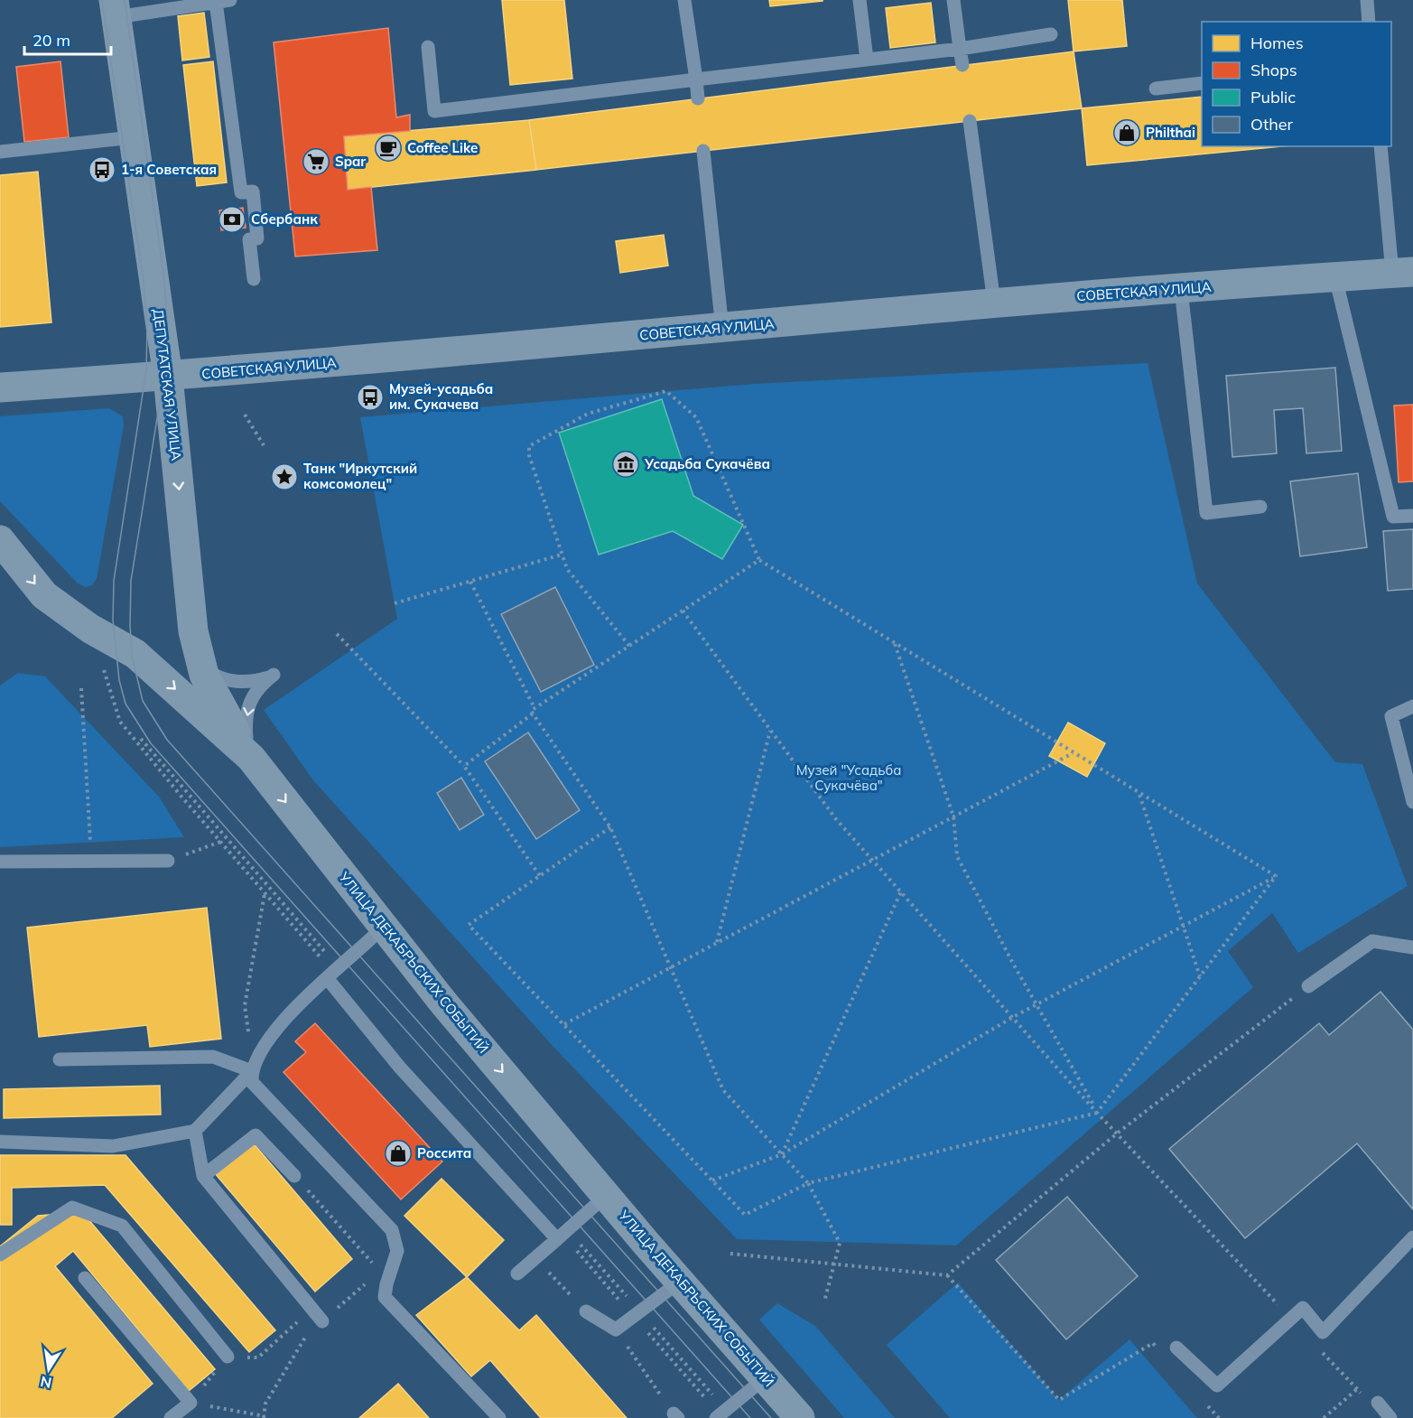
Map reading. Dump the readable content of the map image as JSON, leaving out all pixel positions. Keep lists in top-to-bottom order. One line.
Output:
{"streets":{"main road":["СОВЕТСКАЯ УЛИЦА","ДЕПУТАТСКАЯ УЛИЦА","УЛИЦА ДЕКАБРЬСКИХ СОБЫТИЙ"]},"crossings":[["СОВЕТСКАЯ УЛИЦА","ДЕПУТАТСКАЯ УЛИЦА"],["ДЕПУТАТСКАЯ УЛИЦА","УЛИЦА ДЕКАБРЬСКИХ СОБЫТИЙ"]],"one_way":["ДЕПУТАТСКАЯ УЛИЦА","УЛИЦА ДЕКАБРЬСКИХ СОБЫТИЙ"],"parks":["Музей \"Усадьба Сукачёва\""],"places":{"shop":["Philthai","Россита"],"cafe":["Coffee Like"],"supermarket":["Spar"],"bus stop":["1-я Советская","Музей-усадьба им. Сукачева"],"bank":["Сбербанк"],"museum":["Усадьба Сукачёва"],"place":["Танк \"Иркутский комсомолец\""]},"legend":["Homes","Shops","Public","Other"],"scale_bar":"20 m","north":"bottom"}
